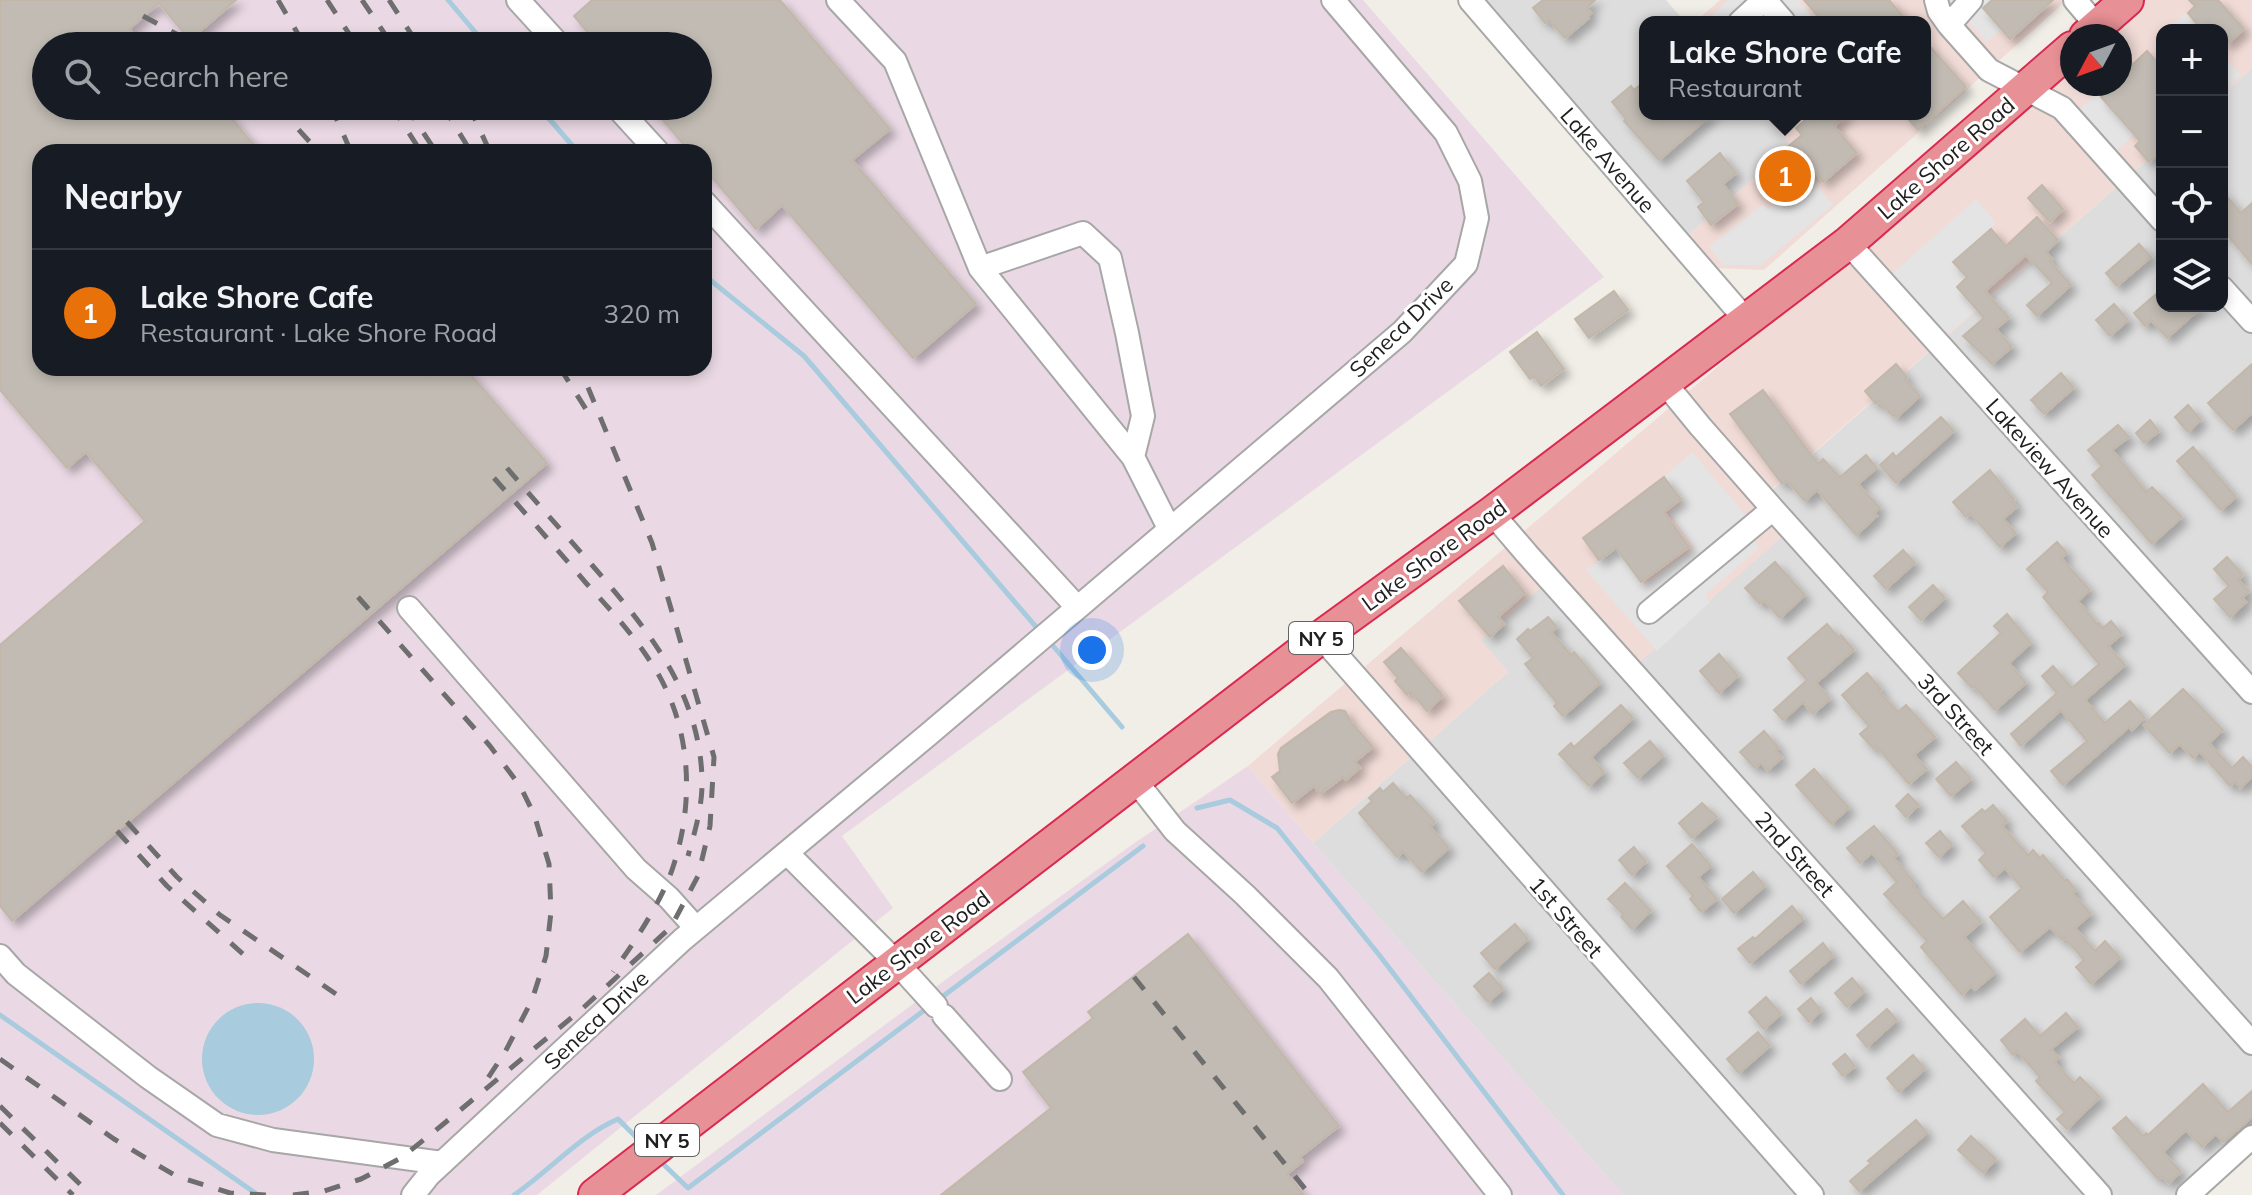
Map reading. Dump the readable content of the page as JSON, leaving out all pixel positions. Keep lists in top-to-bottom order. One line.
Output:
{"streets":{"highway":["Lake Shore Road","NY 5"],"street":["Lake Avenue","Seneca Drive","Lakeview Avenue","3rd Street","2nd Street","1st Street"]},"crossings":[["Lake Shore Road","Lake Avenue"],["Lake Shore Road","Lakeview Avenue"],["Lake Shore Road","3rd Street"],["Lake Shore Road","2nd Street"],["Lake Shore Road","1st Street"]],"north":"bottom left","page":{"popup":["Lake Shore Cafe","Restaurant"],"map_buttons":["+","−"],"search":"Search here","heading":"Nearby","pins":"1","list":[{"mark":"1","name":"Lake Shore Cafe","note":"Restaurant · Lake Shore Road","value":"320 m"}]}}
